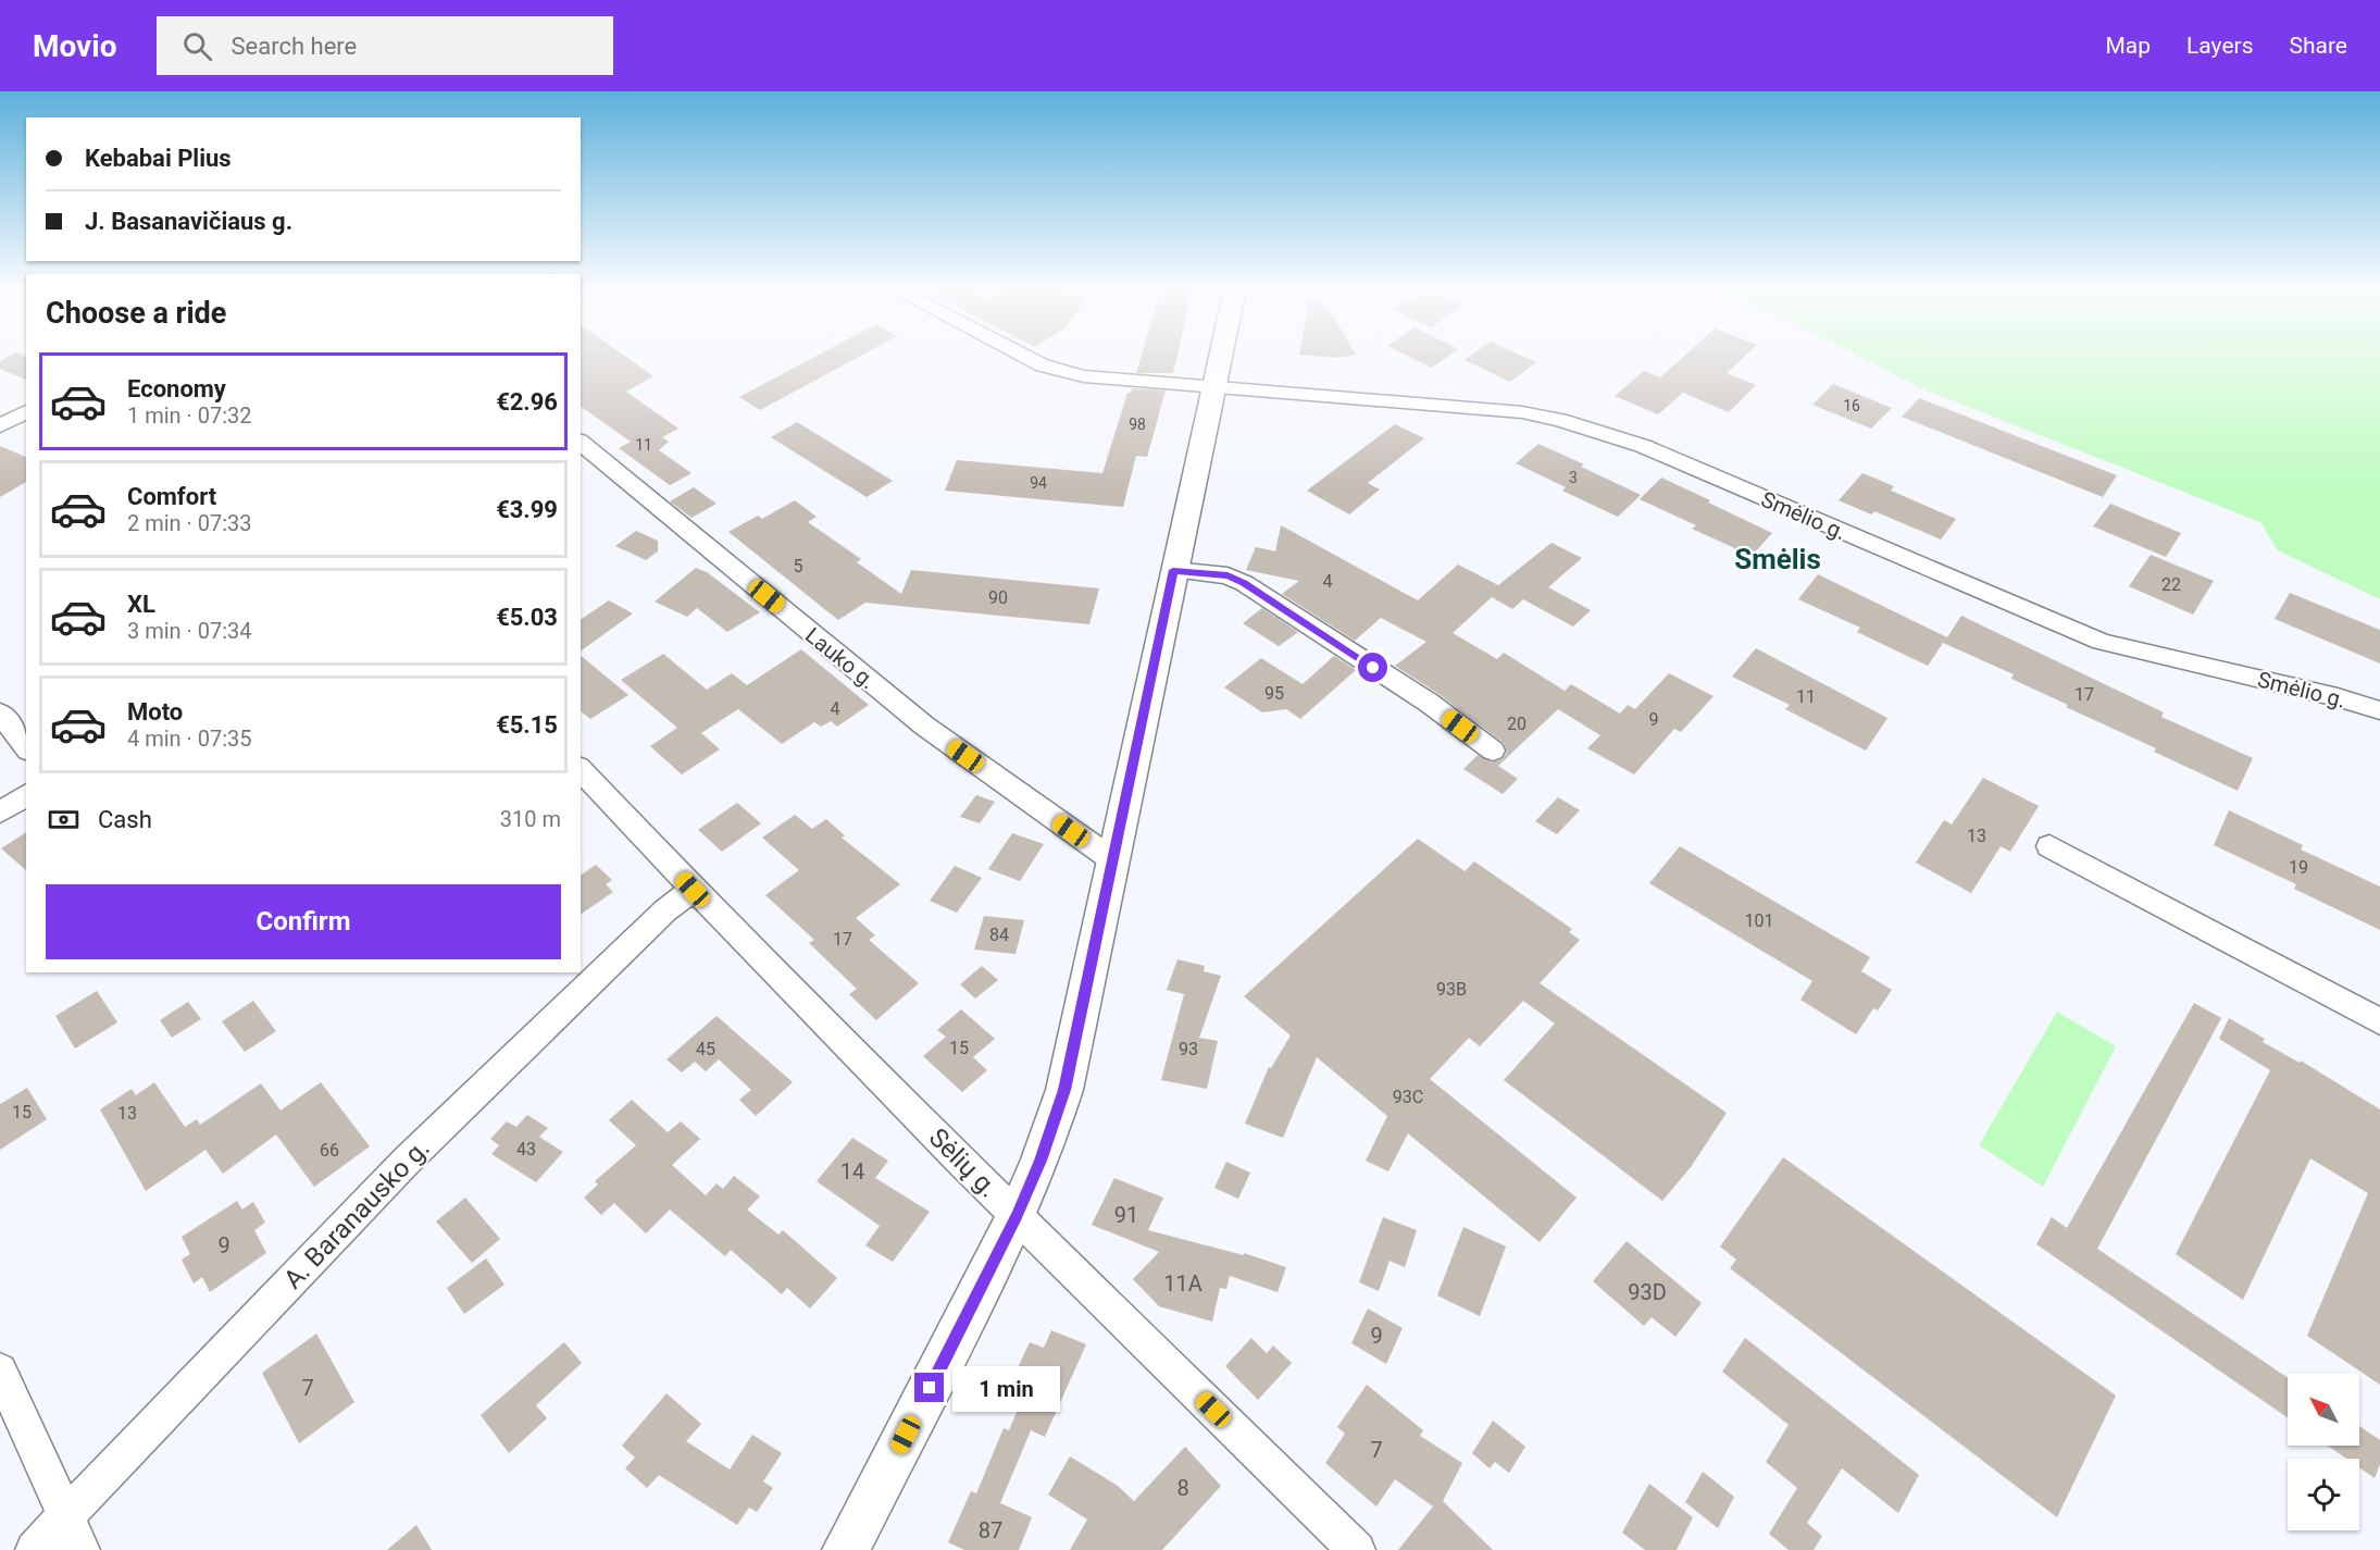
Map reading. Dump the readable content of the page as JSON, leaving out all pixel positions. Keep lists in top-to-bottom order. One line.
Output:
{"streets":{"street":["Smėlio g.","Lauko g.","Sėlių g.","A. Baranausko g."]},"crossings":[["Sėlių g.","A. Baranausko g."]],"districts":["Smėlis"],"house_numbers":["16","98","11","3","94","5","4","22","90","95","17","11","4","9","20","13","19","101","84","17","93B","15","45","93","93C","15","13","43","66","14","91","9","11A","93D","9","7","7","8","87"],"north":"top left","page":{"header":"Movio","search":"Search here","nav":["Map","Layers","Share"],"banner":["Kebabai Plius","J. Basanavičiaus g."],"heading":"Choose a ride","list":[{"name":"Economy","note":"1 min · 07:32","value":"€2.96"},{"name":"Comfort","note":"2 min · 07:33","value":"€3.99"},{"name":"XL","note":"3 min · 07:34","value":"€5.03"},{"name":"Moto","note":"4 min · 07:35","value":"€5.15"}],"pay":["Cash","310 m"],"buttons":"Confirm","bubble":"1 min"}}
